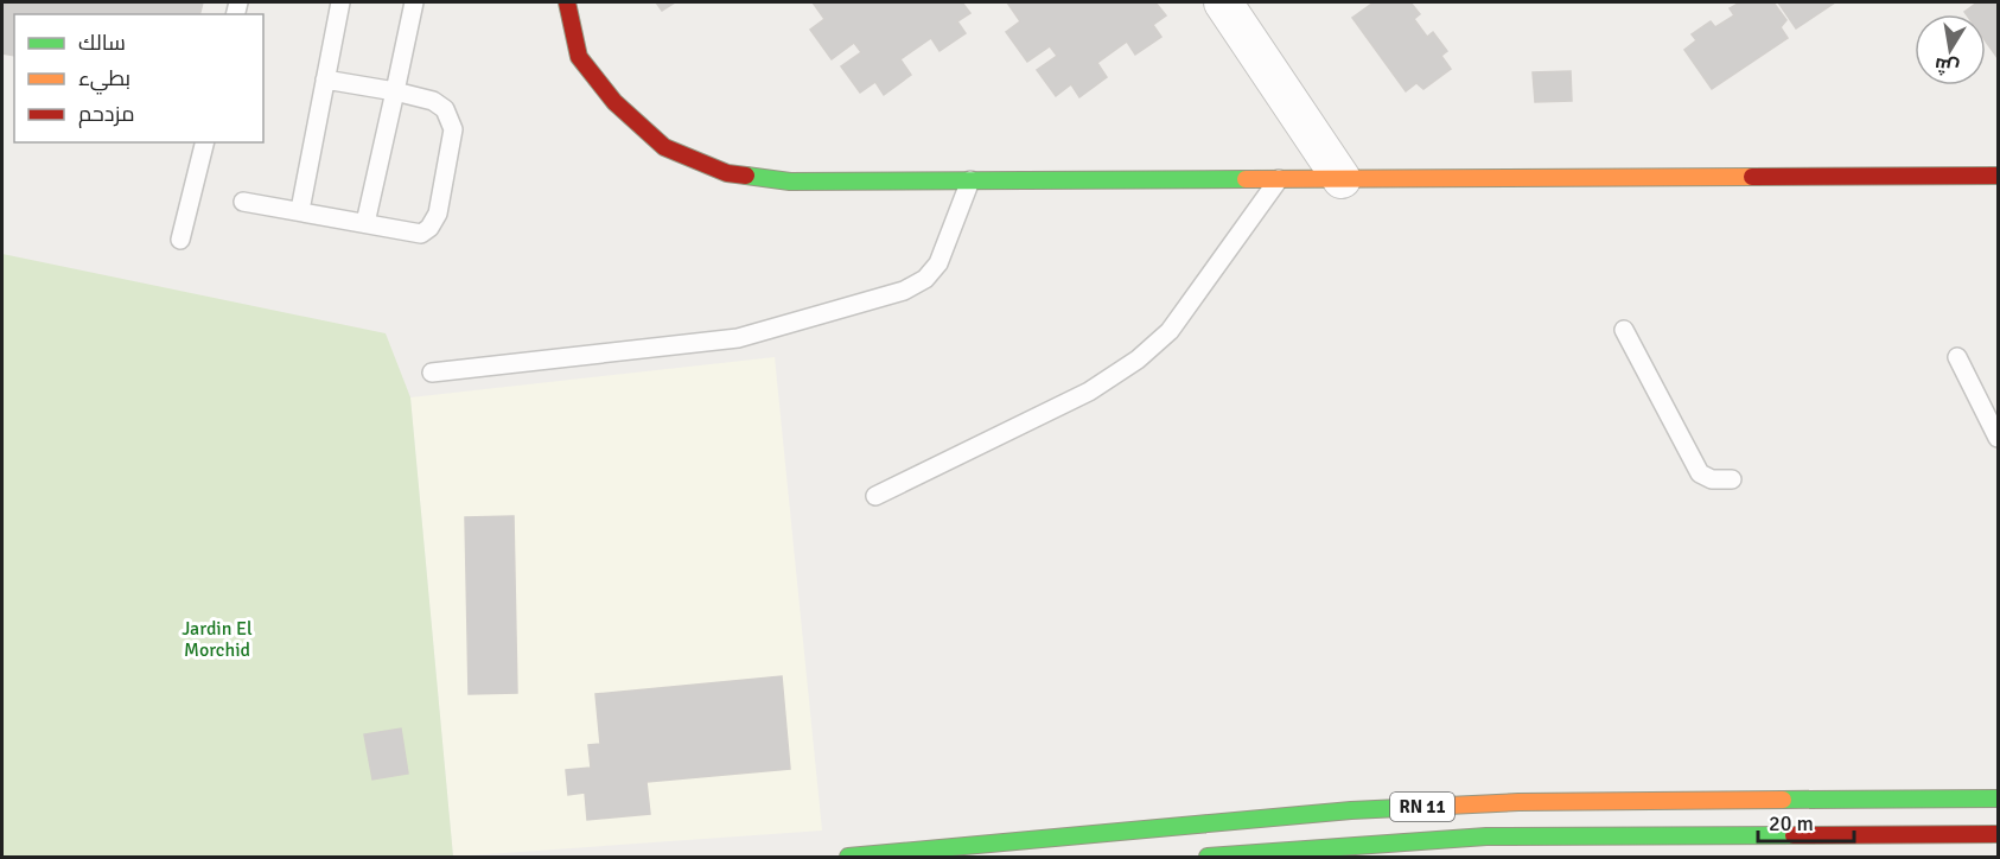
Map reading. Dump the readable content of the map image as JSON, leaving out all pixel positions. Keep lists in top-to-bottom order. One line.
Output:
{"streets":{"main road":["RN 11"]},"parks":["Jardin El Morchid"],"legend":["سالك","بطيء","مزدحم"],"scale_bar":"20 m","north":"bottom"}
